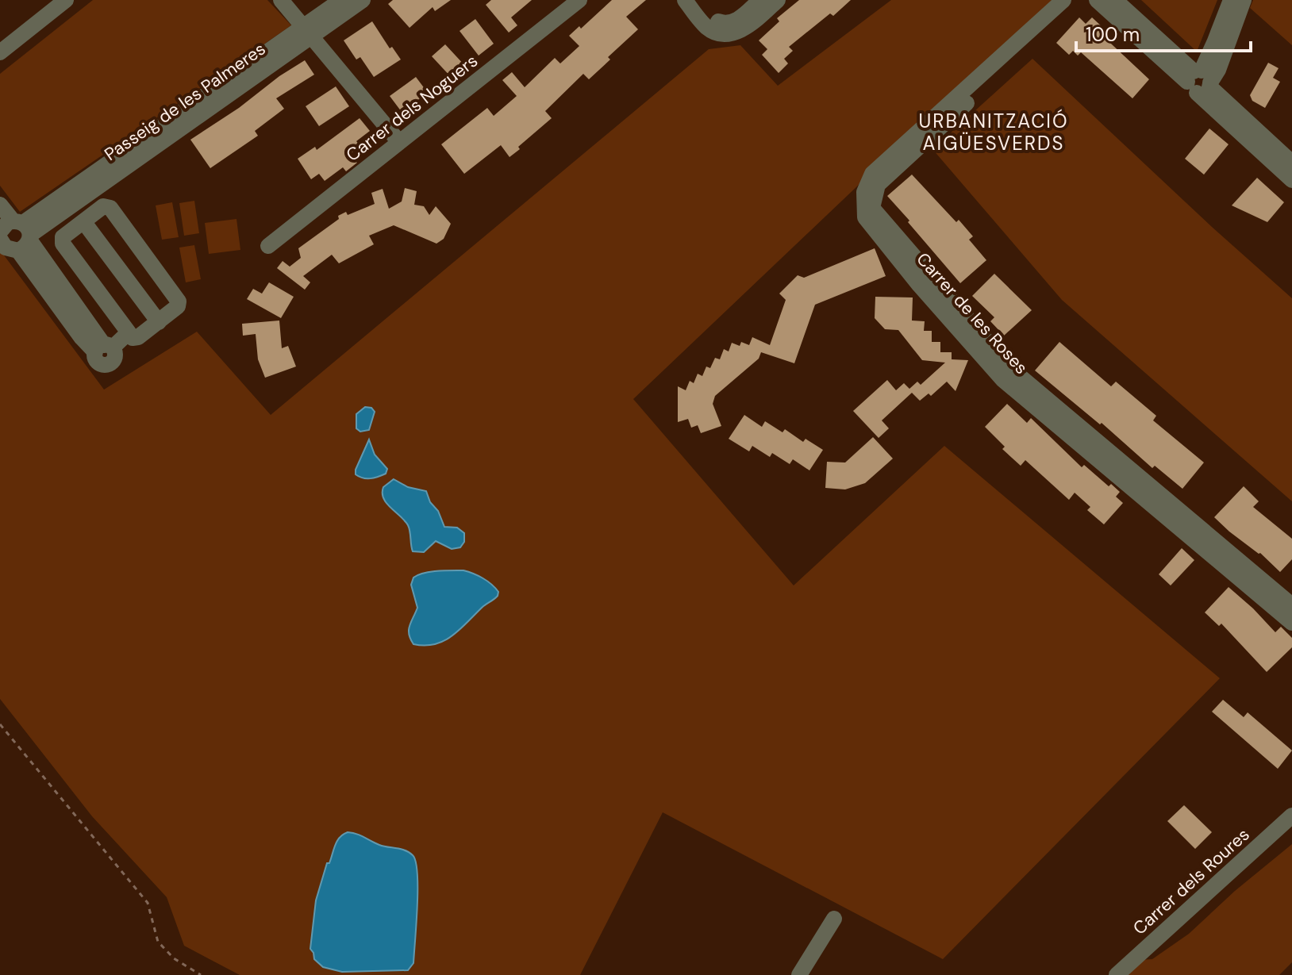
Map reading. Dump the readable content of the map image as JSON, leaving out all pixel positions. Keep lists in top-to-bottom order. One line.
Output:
{"streets":{"street":["Passeig de les Palmeres","Carrer dels Noguers","Carrer de les Roses","Carrer dels Roures"]},"districts":["URBANITZACIÓ AIGÜESVERDS"],"scale_bar":"100 m"}
